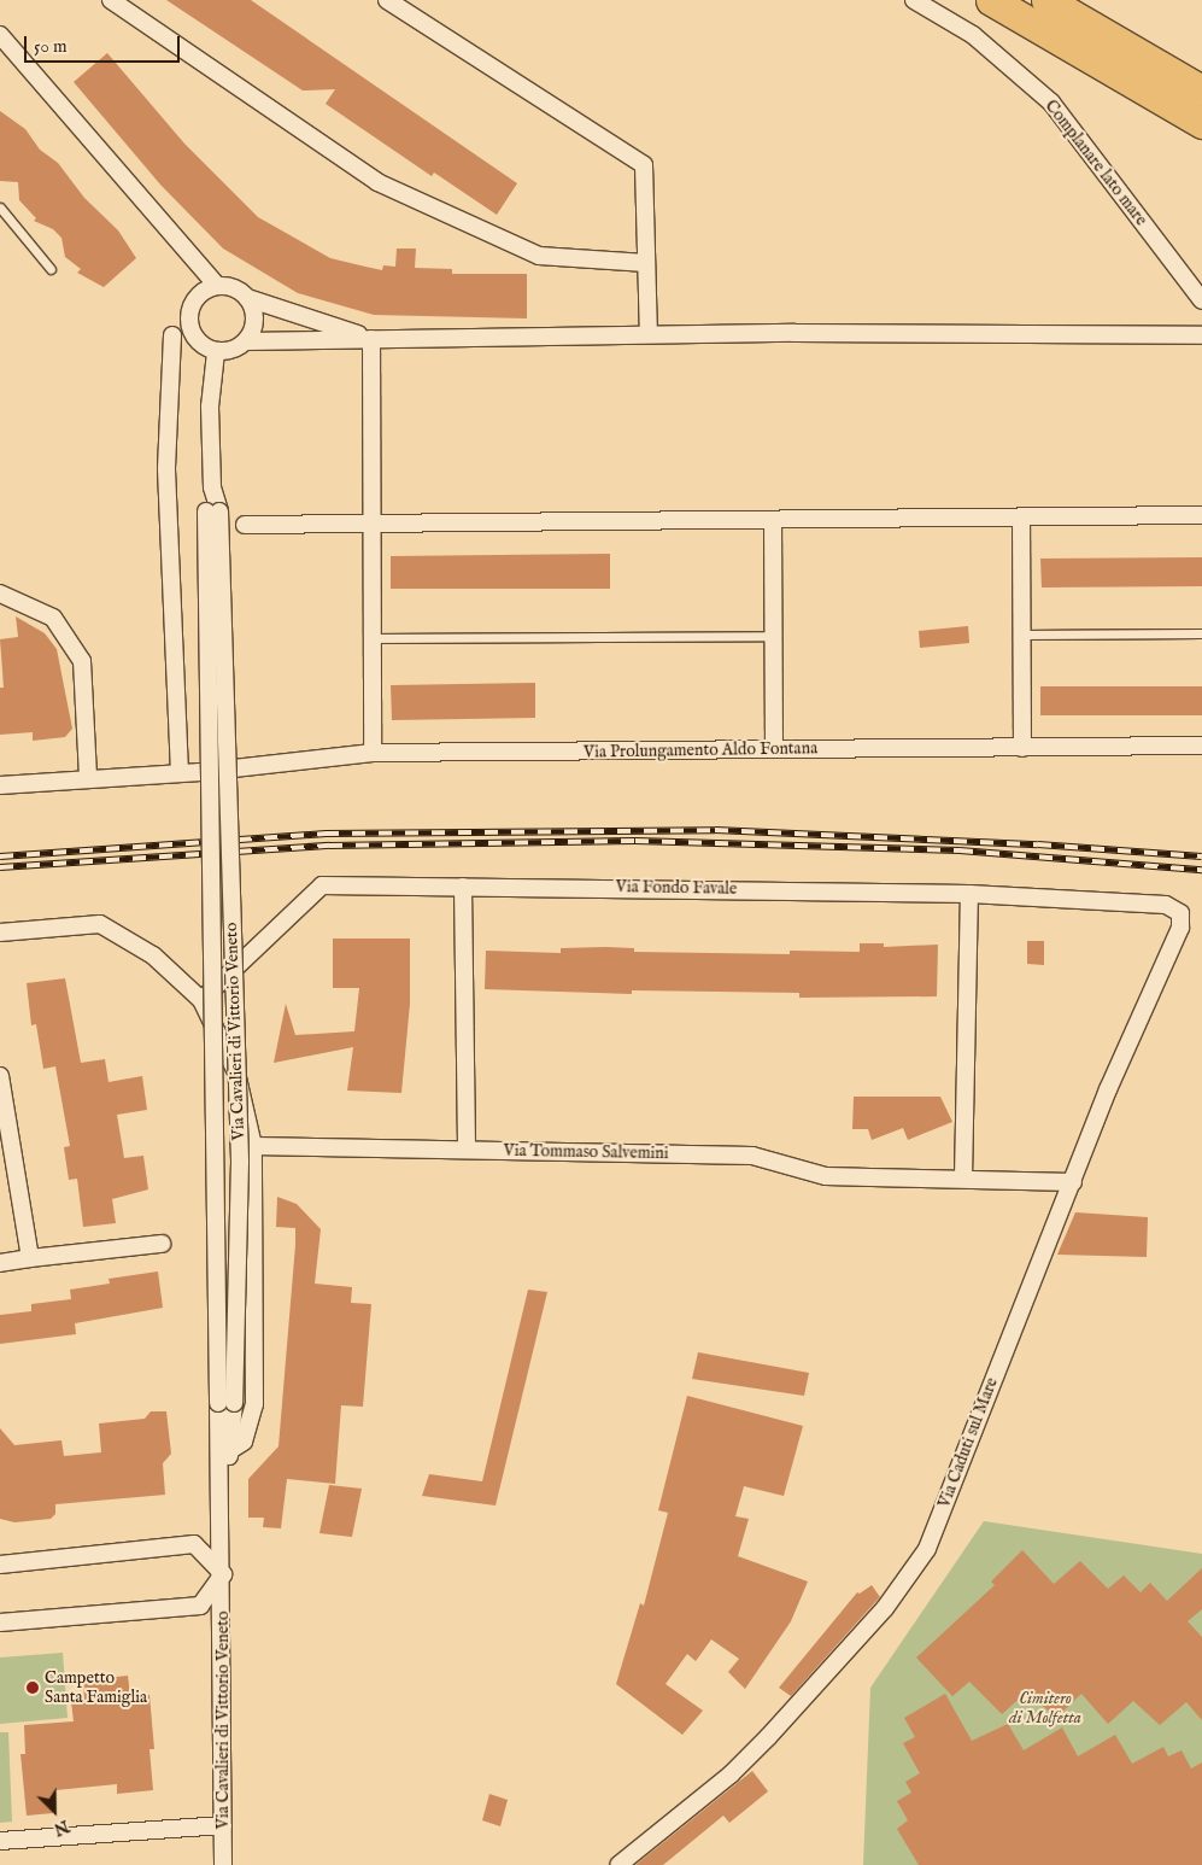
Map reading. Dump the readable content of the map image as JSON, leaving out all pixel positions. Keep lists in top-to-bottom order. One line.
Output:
{"streets":{"street":["Complanare lato mare","Via Prolungamento Aldo Fontana","Via Fondo Favale","Via Cavalieri di Vittorio Veneto","Via Tommaso Salvemini","Via Caduti sul Mare"]},"crossings":[["Via Fondo Favale","Via Caduti sul Mare"],["Via Tommaso Salvemini","Via Caduti sul Mare"]],"parks":["Cimitero di Molfetta"],"places":["Campetto Santa Famiglia"],"scale_bar":"50 m","north":"bottom right"}
